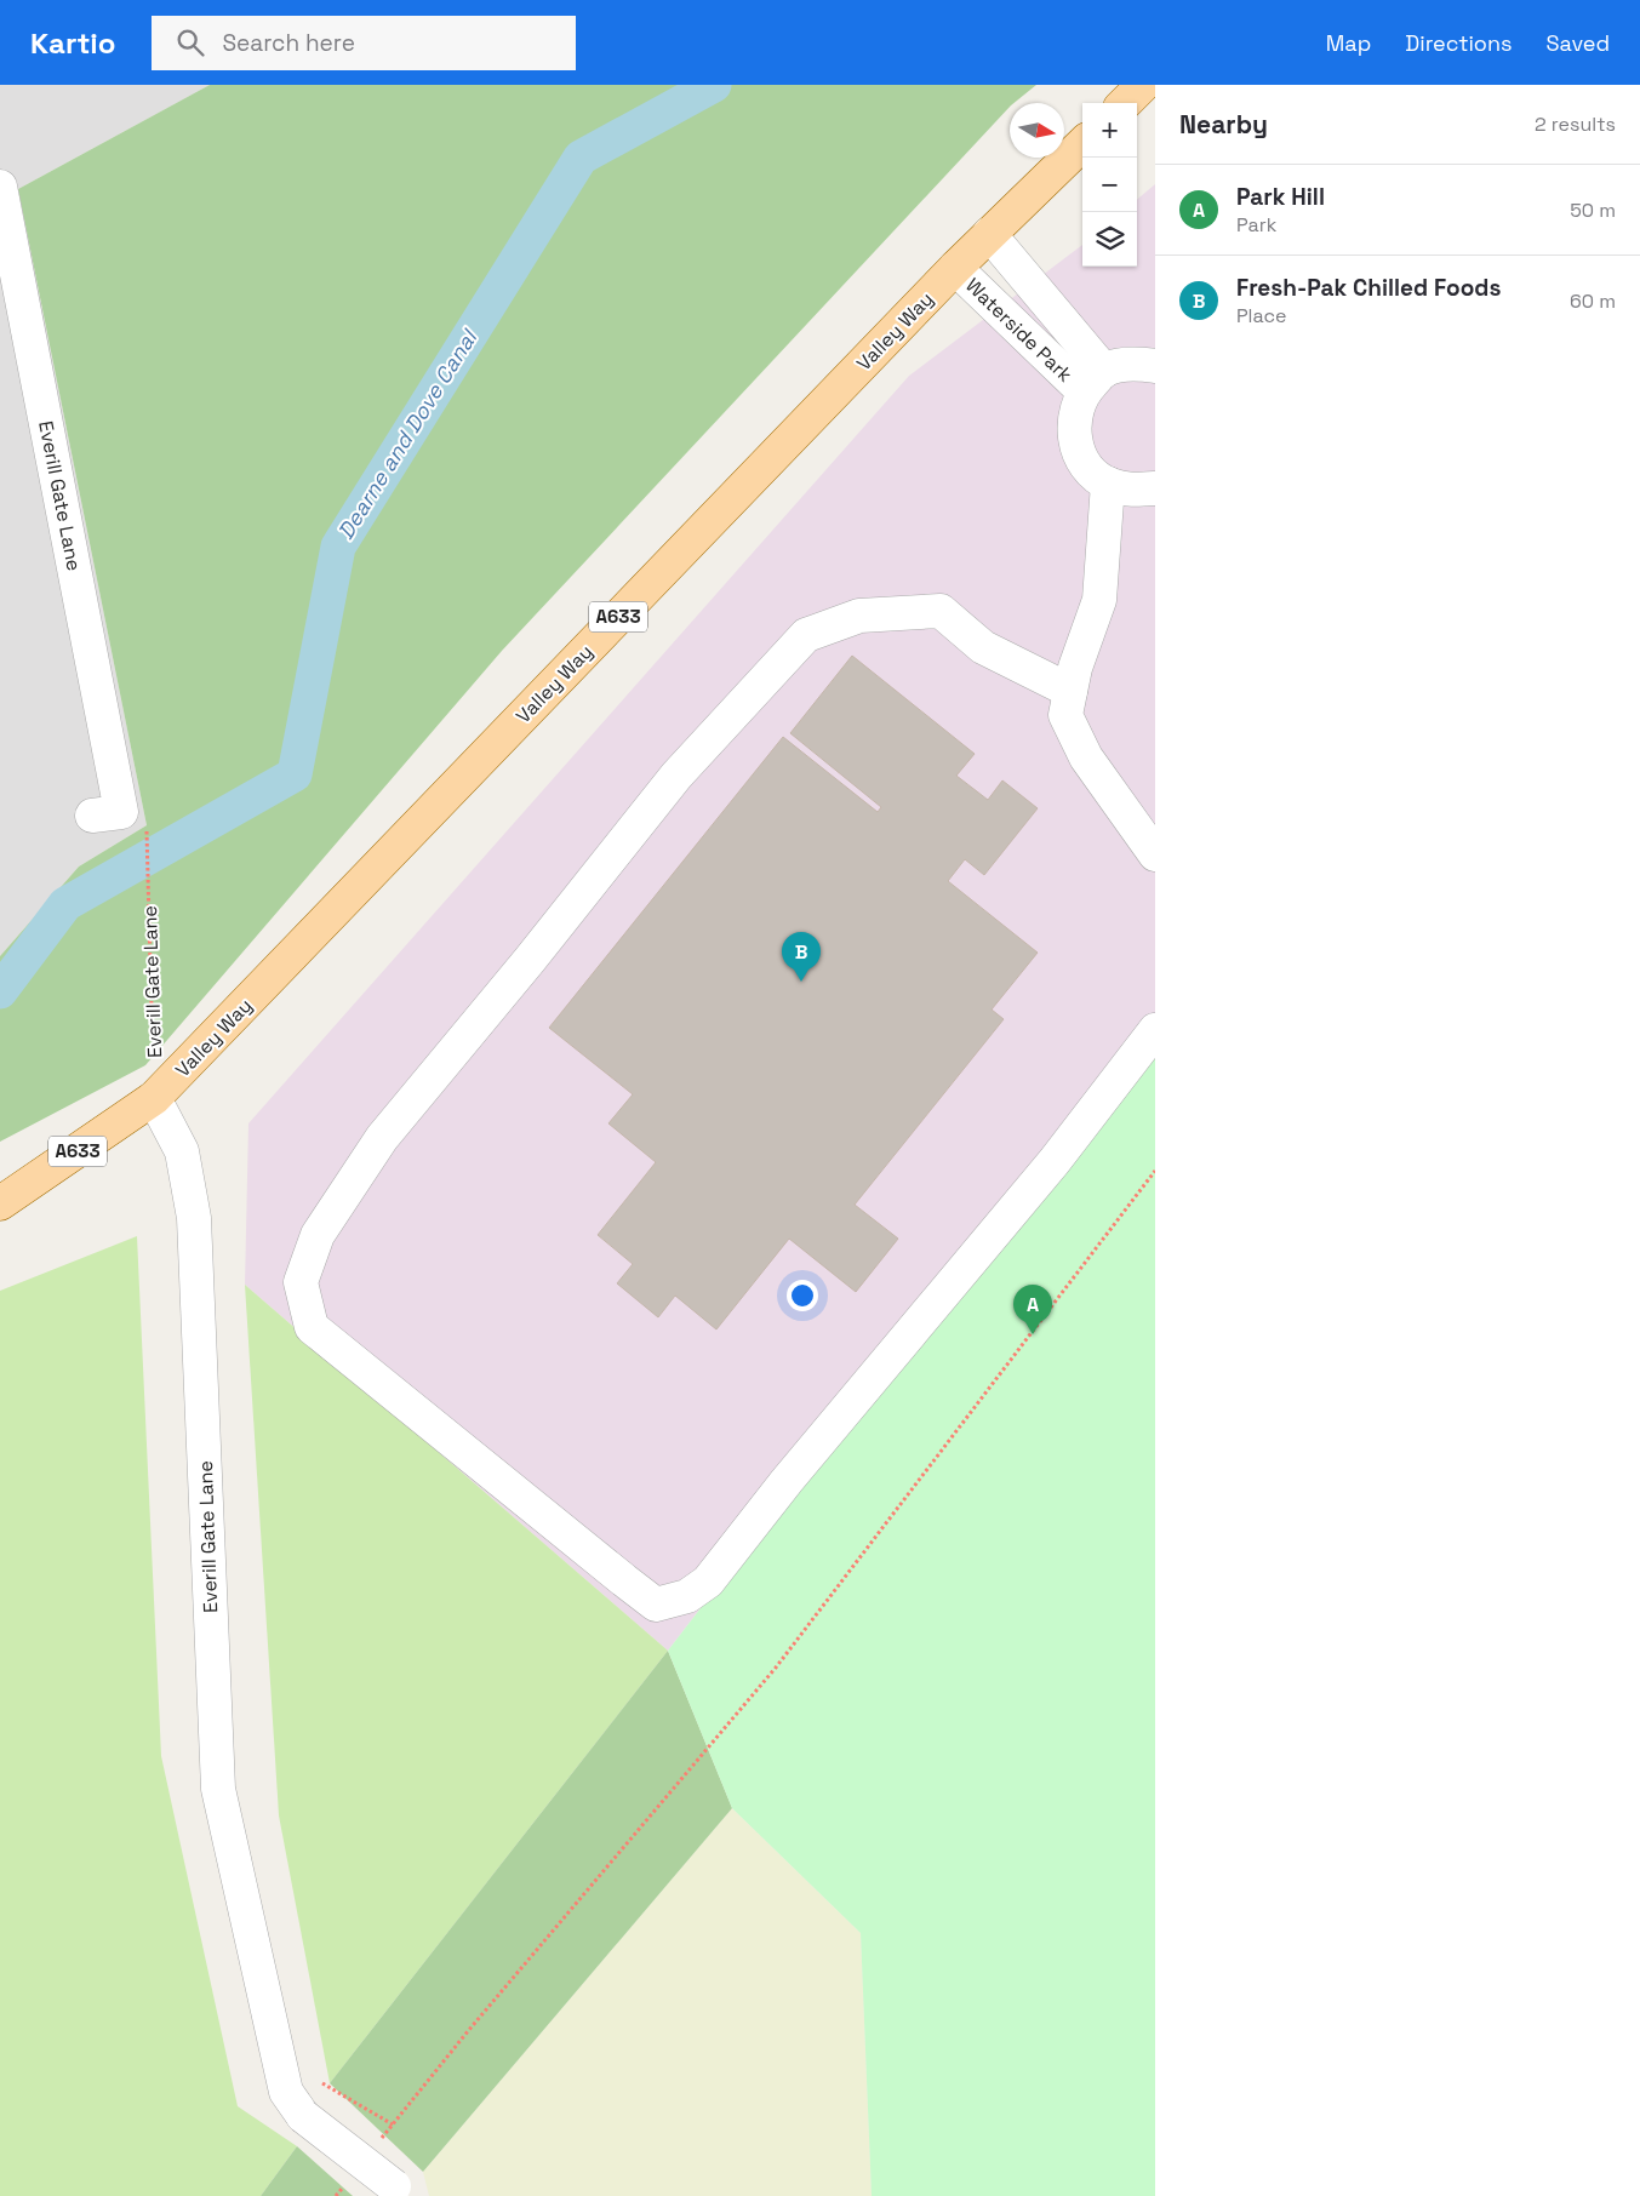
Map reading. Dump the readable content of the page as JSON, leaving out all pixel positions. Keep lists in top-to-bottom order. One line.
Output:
{"streets":{"main road":["Valley Way","A633"],"street":["Waterside Park","Everill Gate Lane"]},"crossings":[["Waterside Park","Valley Way"],["Valley Way","Everill Gate Lane"]],"water":["Dearne and Dove Canal"],"north":"right","page":{"header":"Kartio","search":"Search here","nav":["Map","Directions","Saved"],"heading":["Nearby","2 results"],"map_buttons":["+","−"],"list":[{"mark":"A","name":"Park Hill","note":"Park","value":"50 m"},{"mark":"B","name":"Fresh-Pak Chilled Foods","note":"Place","value":"60 m"}],"pins":["B","A"]}}
